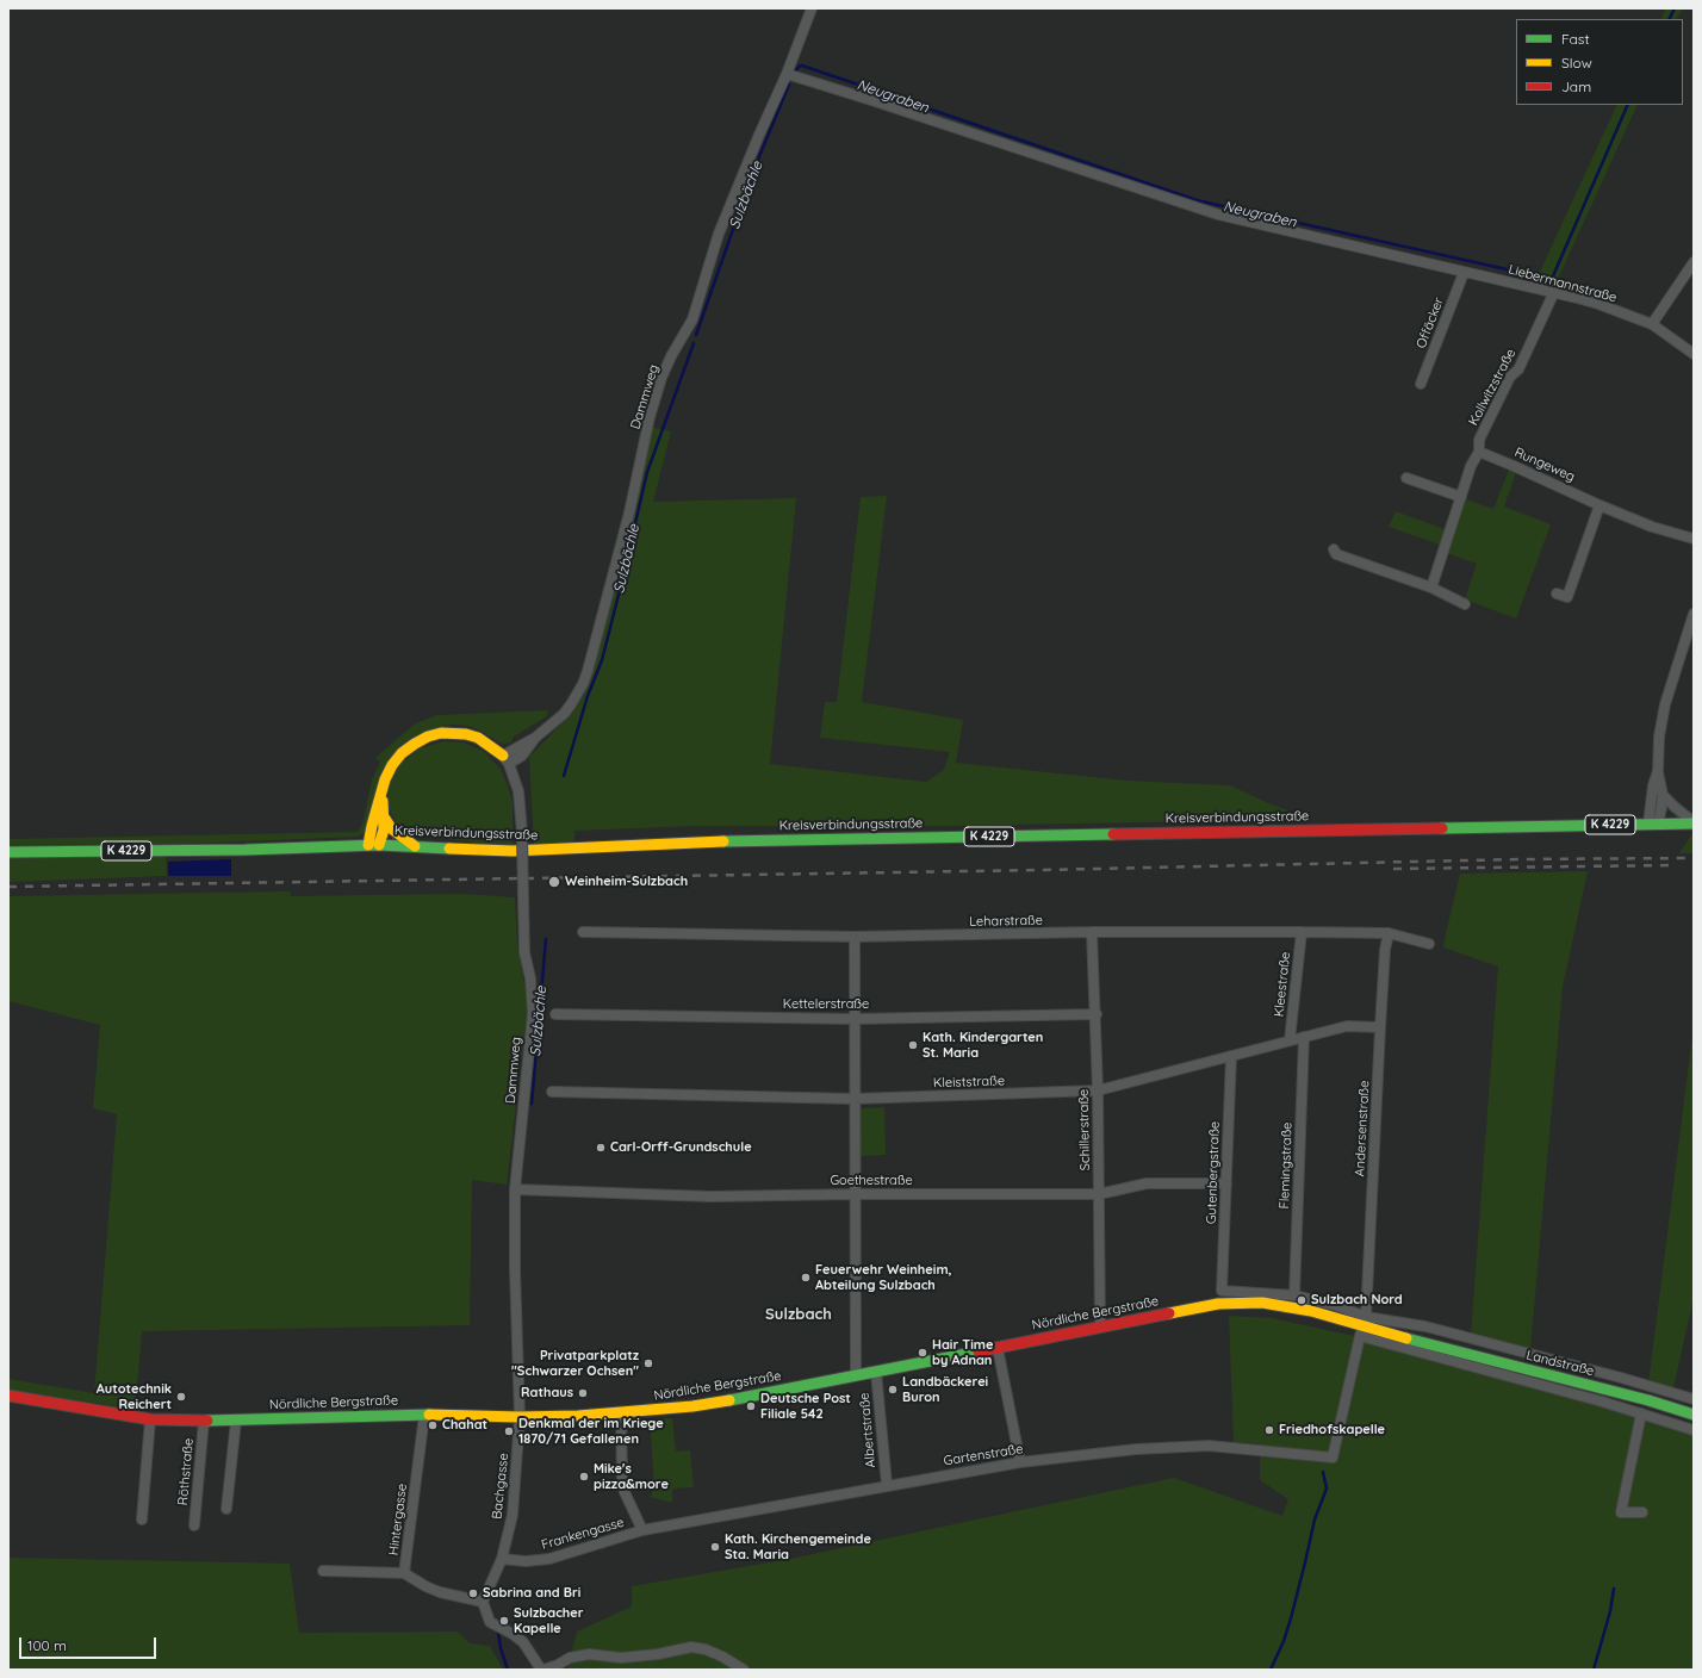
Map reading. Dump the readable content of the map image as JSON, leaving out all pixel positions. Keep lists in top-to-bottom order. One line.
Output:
{"streets":{"main road":["Kreisverbindungsstraße","K 4229","Nördliche Bergstraße","Landstraße"],"street":["Liebermannstraße","Offäcker","Kollwitzstraße","Dammweg","Rungeweg","Leharstraße","Kleestraße","Kettelerstraße","Kleiststraße","Andersenstraße","Schillerstraße","Flemingstraße","Gutenbergstraße","Goethestraße","Albertstraße","Gartenstraße","Röthstraße","Bachgasse","Hintergasse","Frankengasse"]},"crossings":[["Liebermannstraße","Offäcker"],["Liebermannstraße","Kollwitzstraße"],["Liebermannstraße","Dammweg"],["Kollwitzstraße","Rungeweg"],["Dammweg","Goethestraße"],["Dammweg","Nördliche Bergstraße"],["Dammweg","Bachgasse"],["Leharstraße","Kleestraße"],["Leharstraße","Andersenstraße"],["Leharstraße","Schillerstraße"],["Kleestraße","Kleiststraße"],["Kettelerstraße","Schillerstraße"],["Kleiststraße","Andersenstraße"],["Kleiststraße","Schillerstraße"],["Kleiststraße","Flemingstraße"],["Kleiststraße","Gutenbergstraße"],["Andersenstraße","Nördliche Bergstraße"],["Andersenstraße","Gartenstraße"],["Schillerstraße","Goethestraße"],["Schillerstraße","Nördliche Bergstraße"],["Flemingstraße","Gutenbergstraße"],["Gutenbergstraße","Goethestraße"],["Nördliche Bergstraße","Landstraße"],["Nördliche Bergstraße","Albertstraße"],["Nördliche Bergstraße","Röthstraße"],["Nördliche Bergstraße","Bachgasse"],["Nördliche Bergstraße","Hintergasse"],["Albertstraße","Gartenstraße"],["Gartenstraße","Frankengasse"],["Bachgasse","Hintergasse"],["Bachgasse","Frankengasse"]],"districts":["Sulzbach"],"water":["Neugraben","Sulzbächle"],"places":["Weinheim-Sulzbach","Kath. Kindergarten St. Maria","Carl-Orff-Grundschule","Feuerwehr Weinheim, Abteilung Sulzbach","Sulzbach Nord","Hair Time by Adnan","Privatparkplatz \"Schwarzer Ochsen\"","Landbäckerei Buron","Rathaus","Autotechnik Reichert","Deutsche Post Filiale 542","Chahat","Friedhofskapelle","Denkmal der im Kriege 1870/71 Gefallenen","Mike's pizza&more","Kath. Kirchengemeinde Sta. Maria","Sabrina and Bri","Sulzbacher Kapelle"],"legend":["Fast","Slow","Jam"],"scale_bar":"100 m"}
